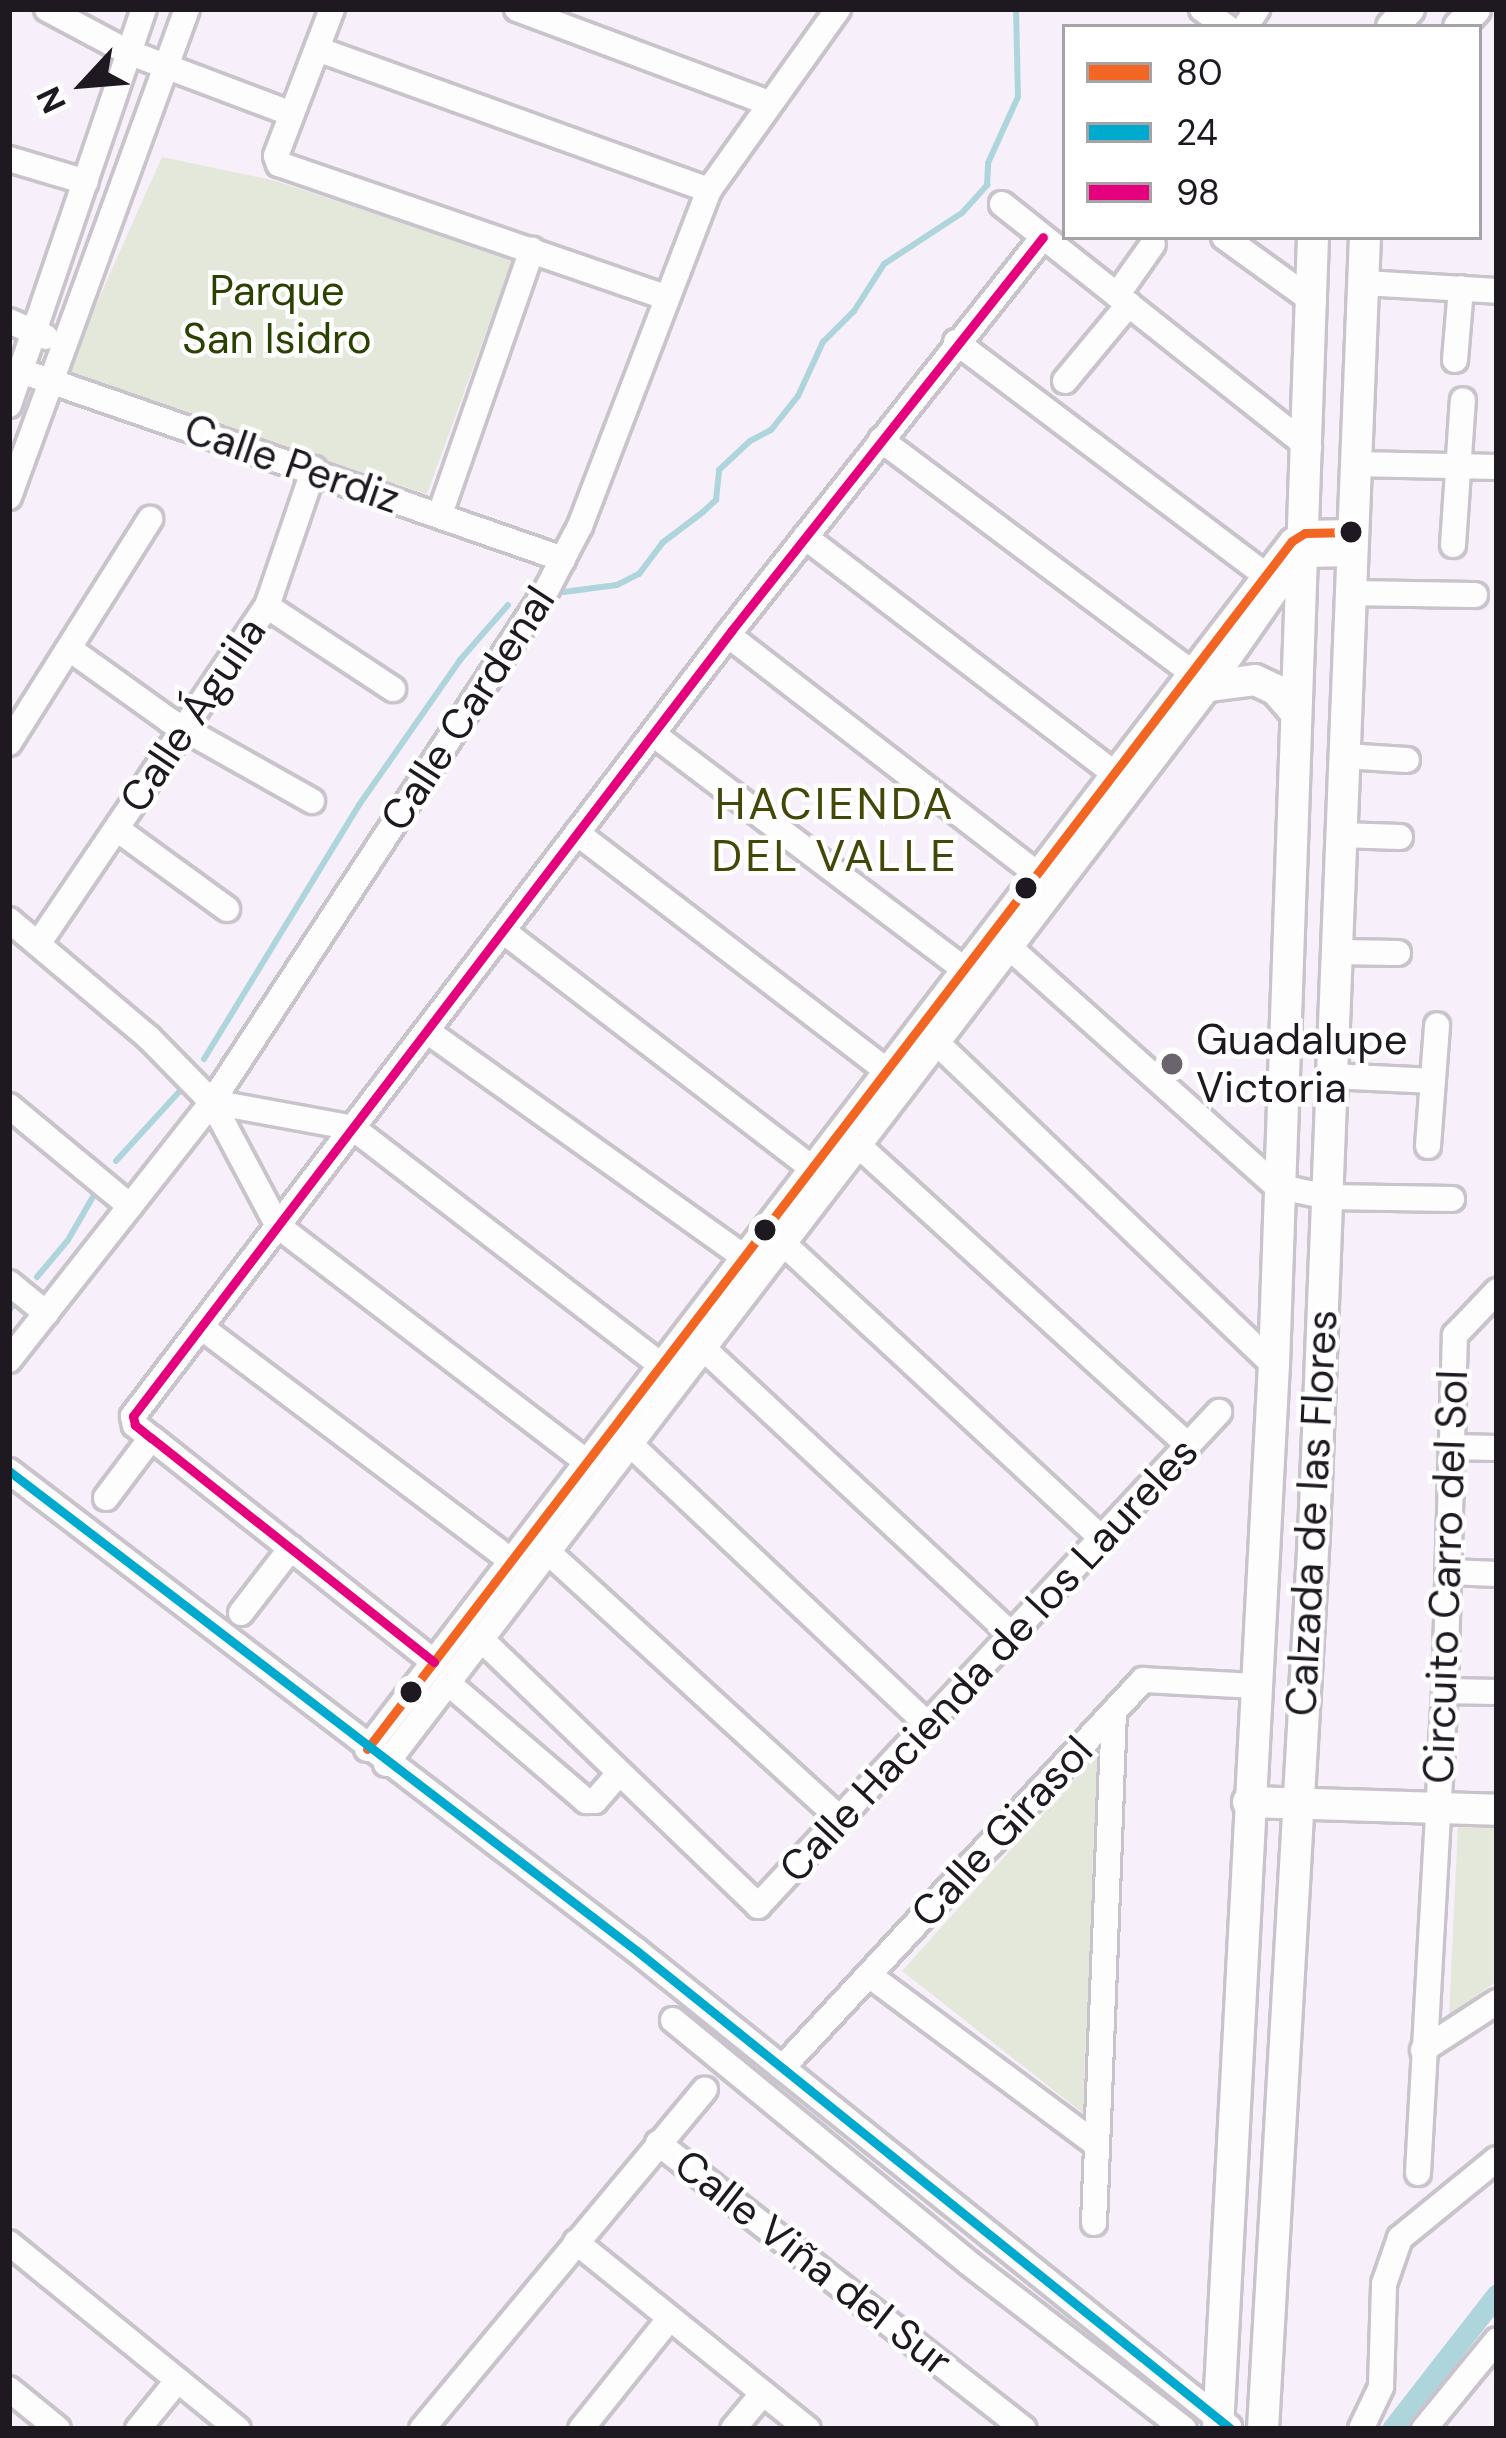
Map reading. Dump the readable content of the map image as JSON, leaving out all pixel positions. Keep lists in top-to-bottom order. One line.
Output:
{"streets":{"street":["Calle Perdiz","Calle Cardenal","Calle Águila","Calzada de las Flores","Circuito Carro del Sol","Calle Hacienda de los Laureles","Calle Girasol","Calle Viña del Sur"]},"crossings":[["Calle Perdiz","Calle Cardenal"],["Calle Perdiz","Calle Águila"],["Calzada de las Flores","Calle Girasol"]],"districts":["HACIENDA DEL VALLE"],"parks":["Parque San Isidro"],"places":["Guadalupe Victoria"],"lines":["transit line 98","transit line 80","transit line 24"],"legend":["80","24","98"],"north":"bottom left"}
